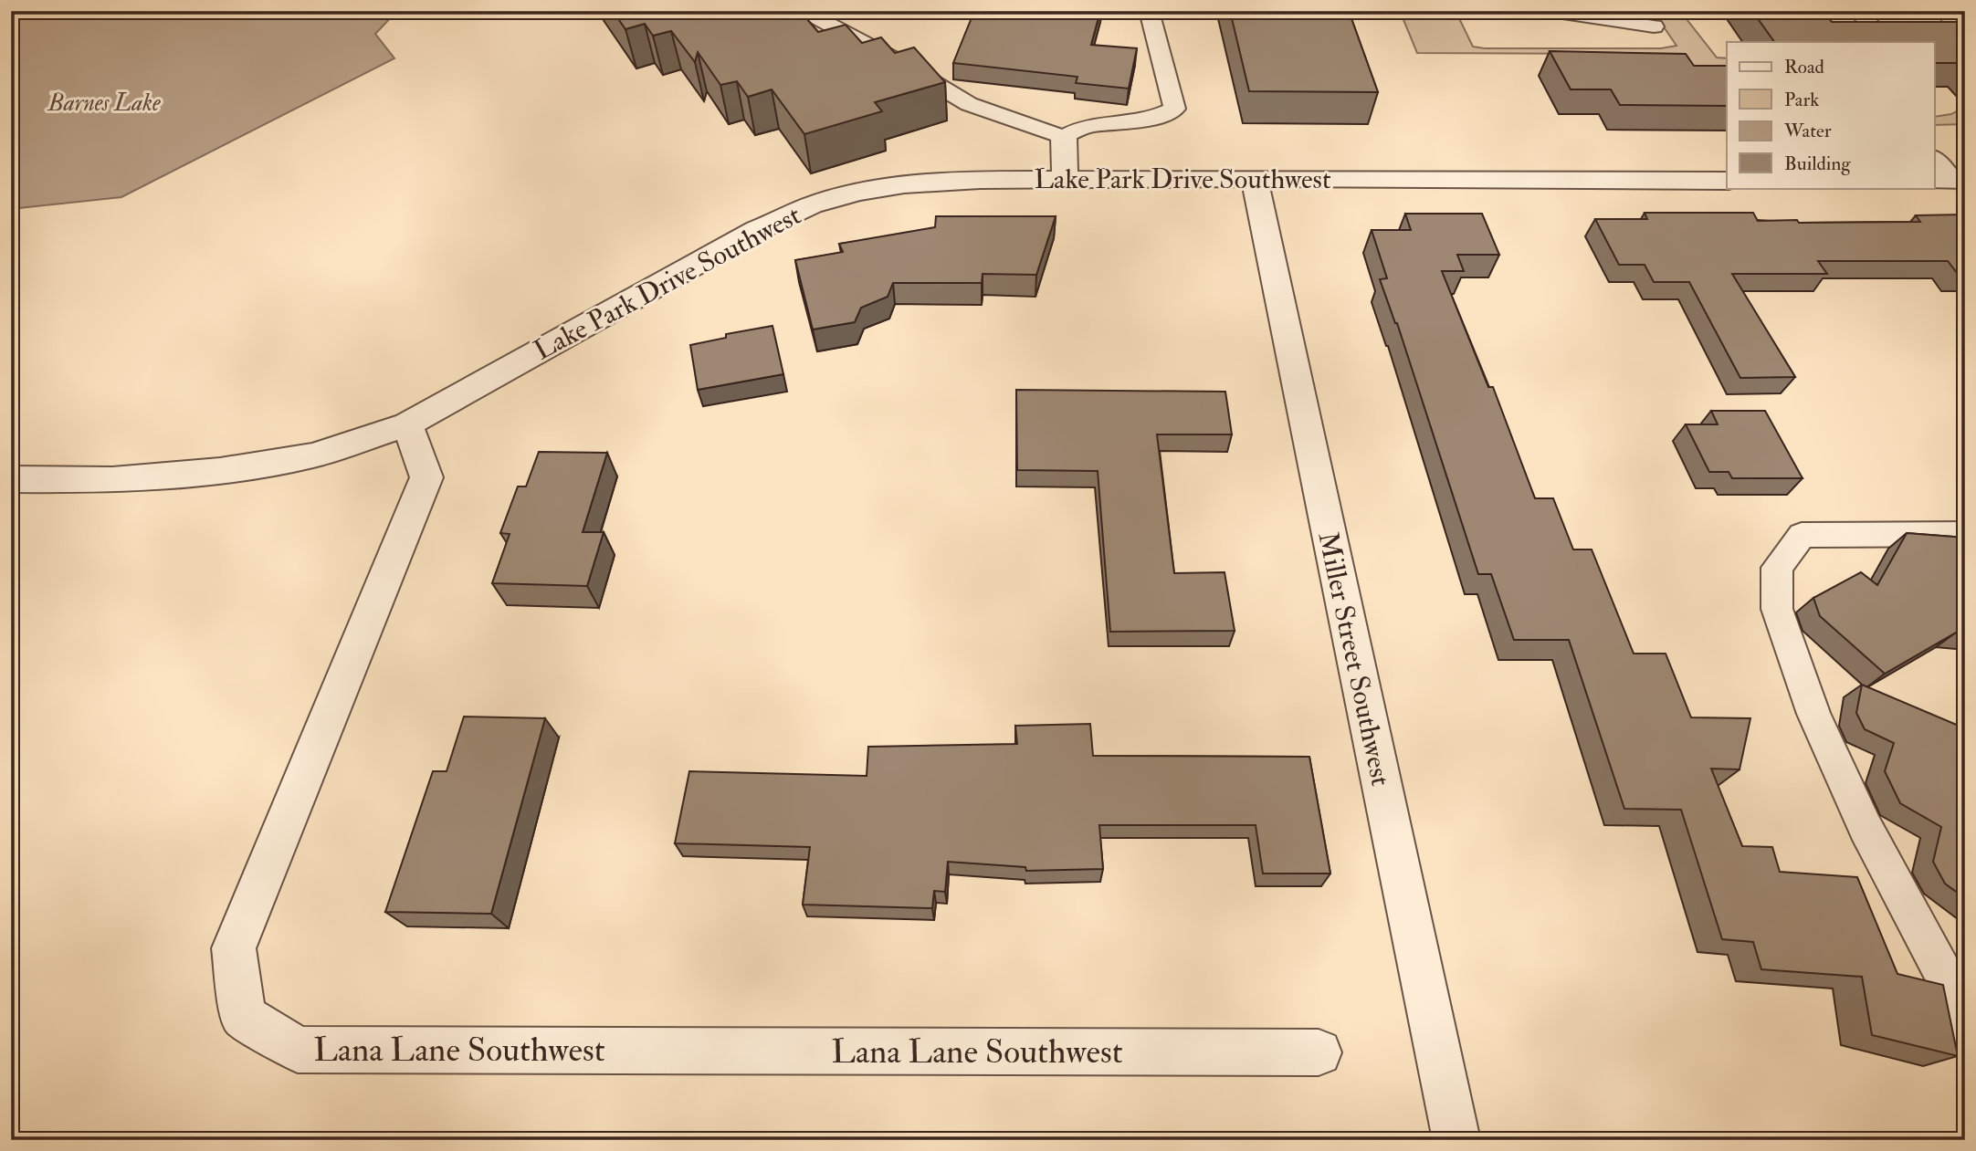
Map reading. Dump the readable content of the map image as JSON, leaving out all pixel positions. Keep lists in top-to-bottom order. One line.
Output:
{"streets":{"street":["Lake Park Drive Southwest","Miller Street Southwest","Lana Lane Southwest"]},"crossings":[["Lake Park Drive Southwest","Miller Street Southwest"],["Lake Park Drive Southwest","Lana Lane Southwest"]],"water":["Barnes Lake"],"legend":["Road","Park","Water","Building"]}
